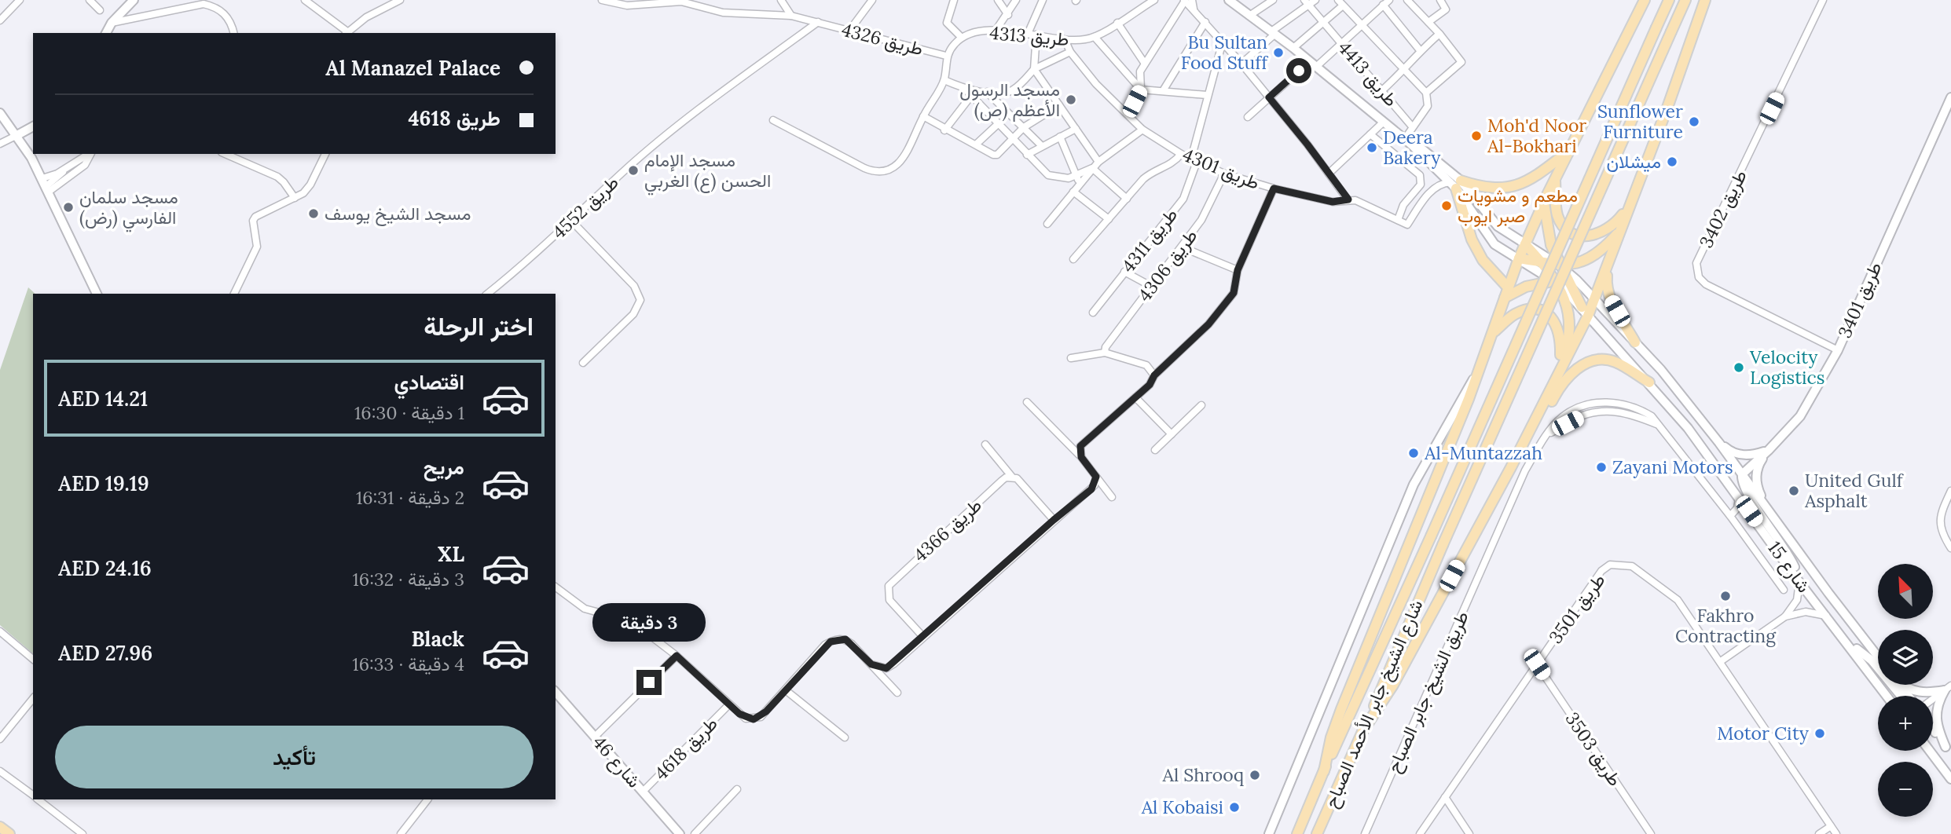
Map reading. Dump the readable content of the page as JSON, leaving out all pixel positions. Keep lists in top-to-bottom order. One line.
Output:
{"streets":{"main road":["شارع الشيخ جابر الأحمد الصباح"],"street":["طريق 4313","طريق 4326","طريق 4413","طريق 4301","طريق 4552","طريق 3402","طريق 4311","طريق 4306","طريق 3401","طريق 4366","شارع 15","طريق 3501","طريق الشيخ جابر الصباح","طريق 4618","طريق 3503","شارع 46"]},"crossings":[["طريق 4313","طريق 4326"],["طريق 4313","طريق 4301"],["طريق 4326","طريق 4552"],["طريق 4301","طريق 4311"],["طريق 4301","طريق 4306"],["طريق 4301","شارع 15"],["طريق 3402","طريق 3401"],["طريق 3401","شارع 15"],["طريق 3501","طريق 3503"],["طريق 4618","شارع 46"]],"places":["Bu Sultan Food Stuff","مسجد الرسول الأعظم (ص)","Sunflower Furniture","Moh'd Noor Al-Bokhari","Deera Bakery","ميشلان","مسجد الإمام الحسن (ع) الغربي","مطعم و مشويات صبر ايوب","مسجد سلمان الفارسي (رض)","مسجد الشيخ يوسف","Velocity Logistics","Al-Muntazzah","Zayani Motors","United Gulf Asphalt","Fakhro Contracting","Motor City","Al Shrooq","Al Kobaisi"],"north":"top left","page":{"banner":["Al Manazel Palace","طريق 4618"],"heading":"اختر الرحلة","list":[{"name":"اقتصادي","note":"1 دقيقة · 16:30","value":"AED 14.21"},{"name":"مريح","note":"2 دقيقة · 16:31","value":"AED 19.19"},{"name":"XL","note":"3 دقيقة · 16:32","value":"AED 24.16"},{"name":"Black","note":"4 دقيقة · 16:33","value":"AED 27.96"}],"map_buttons":["+","−"],"bubble":"3 دقيقة","buttons":"تأكيد"}}
